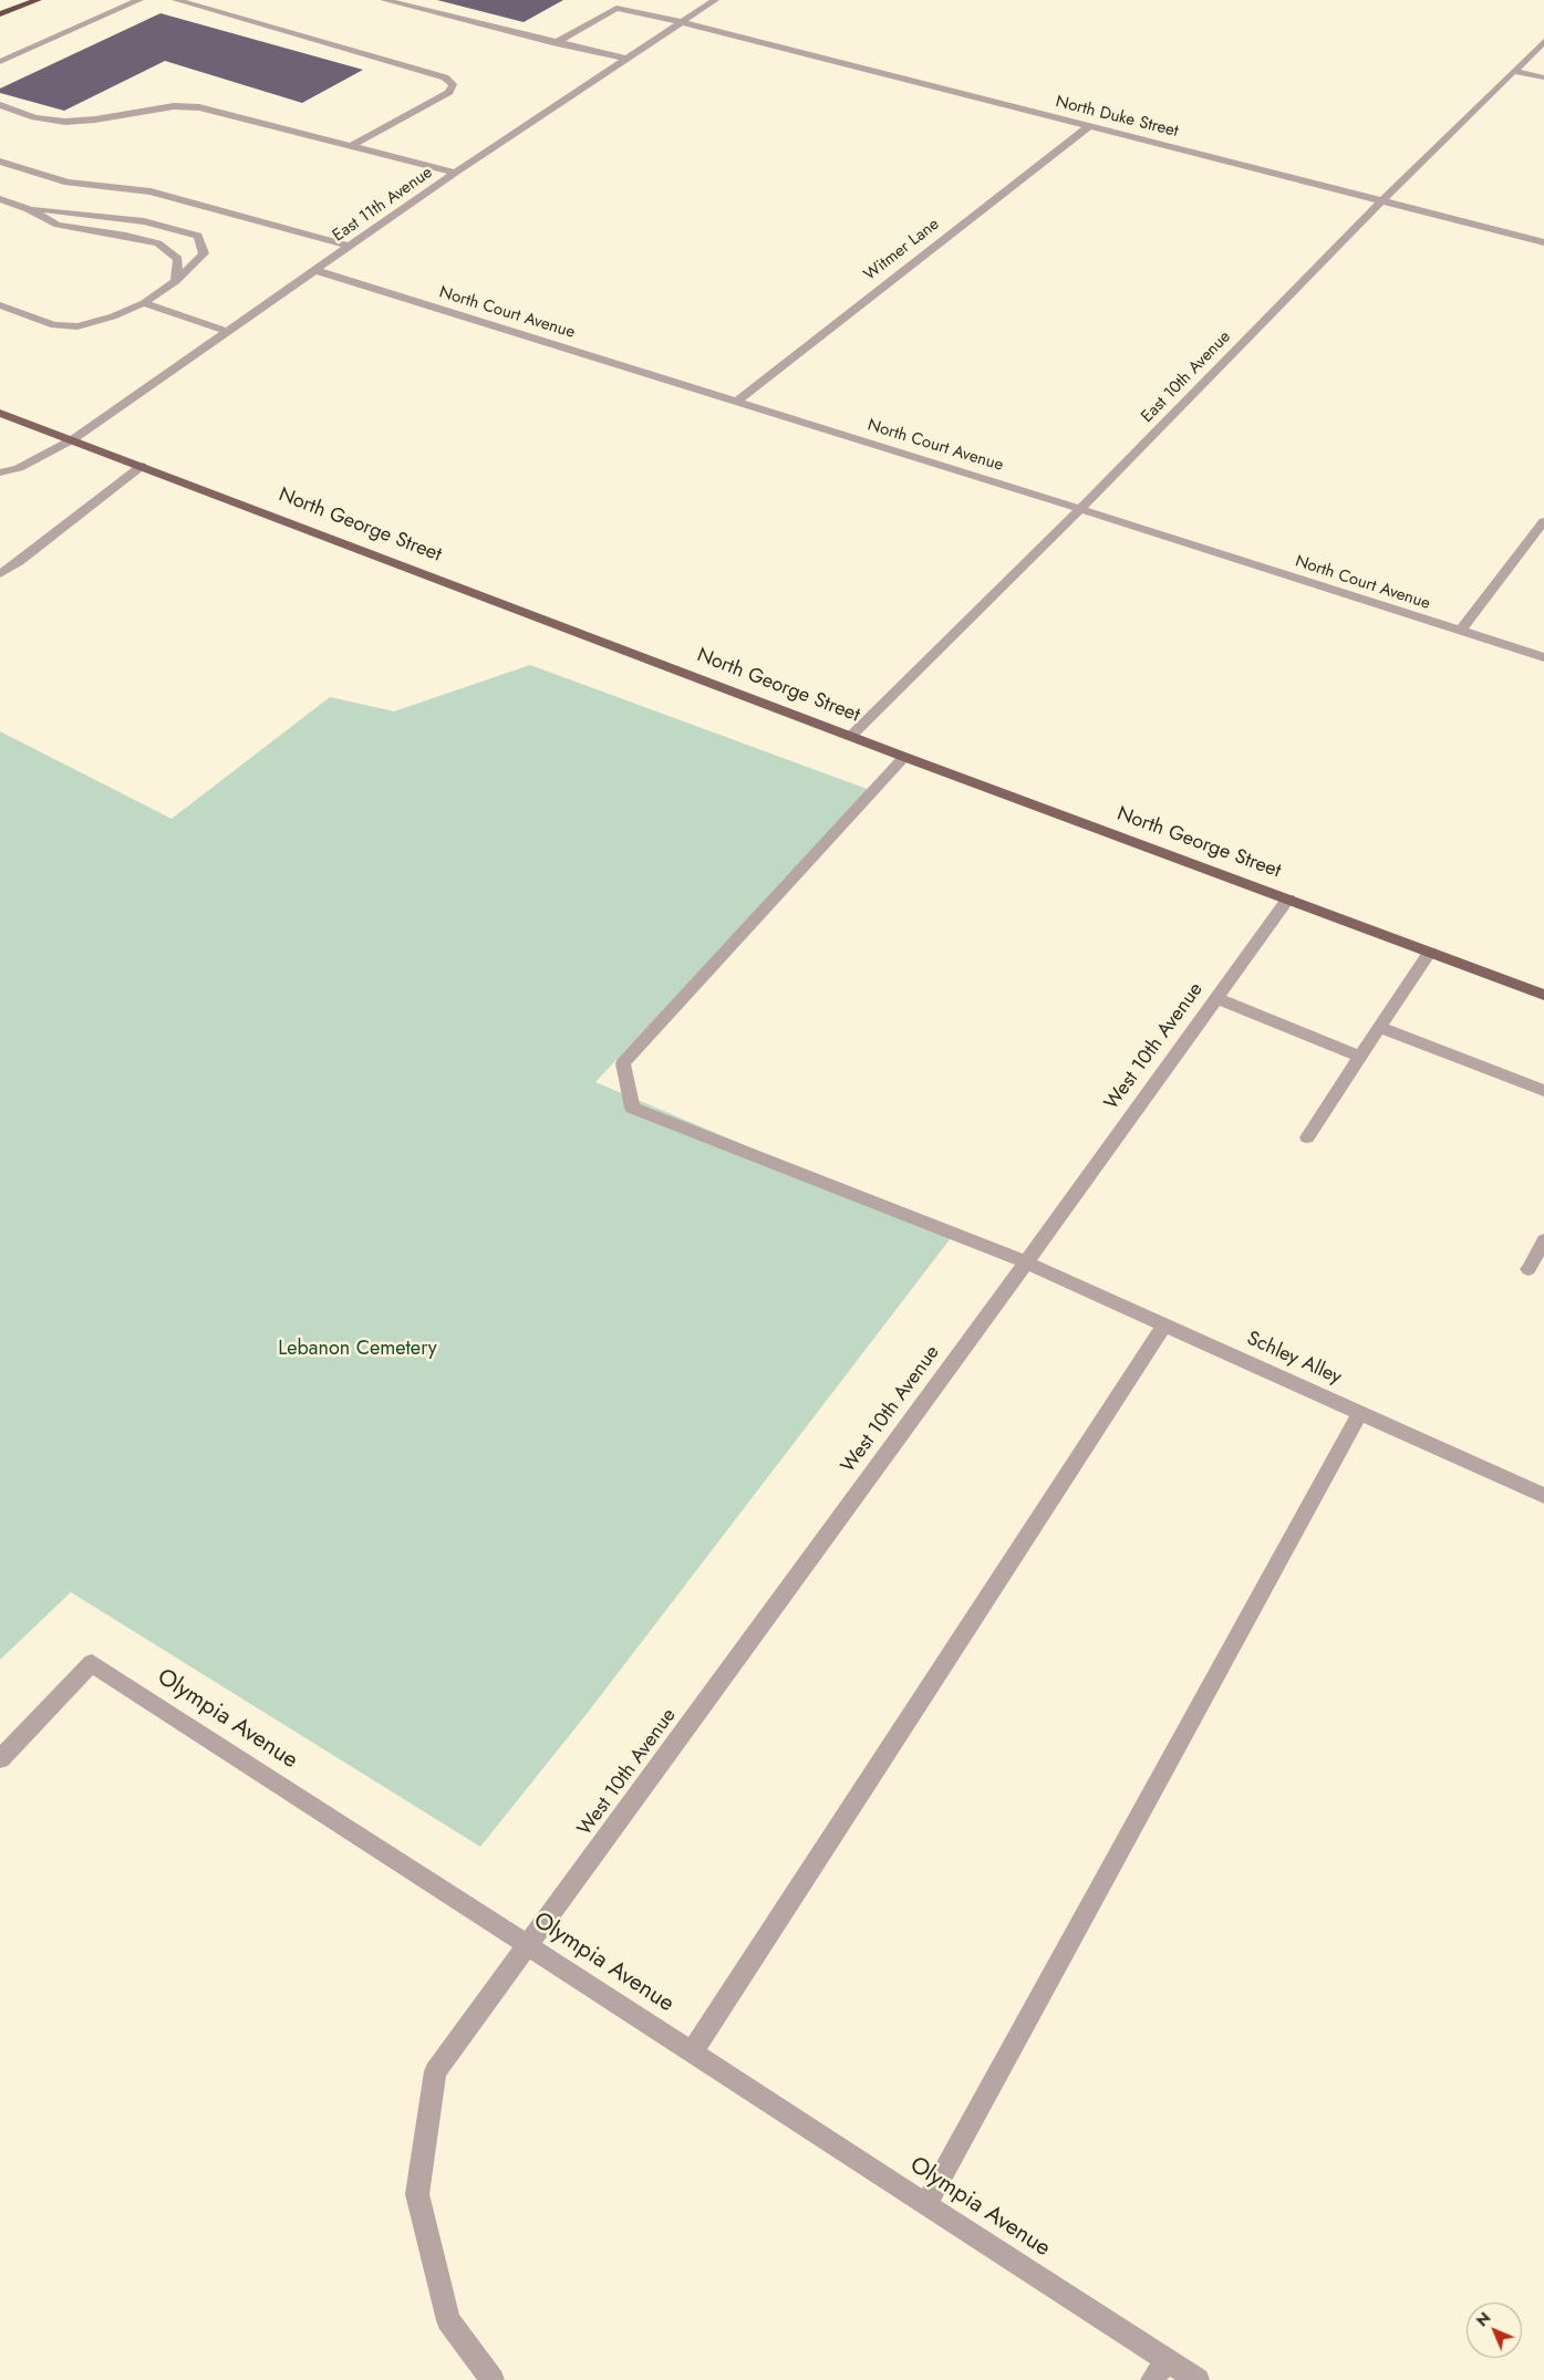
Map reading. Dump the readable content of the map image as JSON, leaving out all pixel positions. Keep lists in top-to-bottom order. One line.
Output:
{"streets":{"main road":["North George Street"],"street":["North Duke Street","East 11th Avenue","Witmer Lane","North Court Avenue","East 10th Avenue","West 10th Avenue","Schley Alley","Olympia Avenue"]},"crossings":[["North Duke Street","East 11th Avenue"],["North Duke Street","Witmer Lane"],["North Duke Street","East 10th Avenue"],["East 11th Avenue","North Court Avenue"],["East 11th Avenue","North George Street"],["Witmer Lane","North Court Avenue"],["North Court Avenue","East 10th Avenue"],["East 10th Avenue","North George Street"],["North George Street","West 10th Avenue"],["North George Street","Schley Alley"],["West 10th Avenue","Schley Alley"],["West 10th Avenue","Olympia Avenue"]],"parks":["Lebanon Cemetery"],"north":"top left"}
